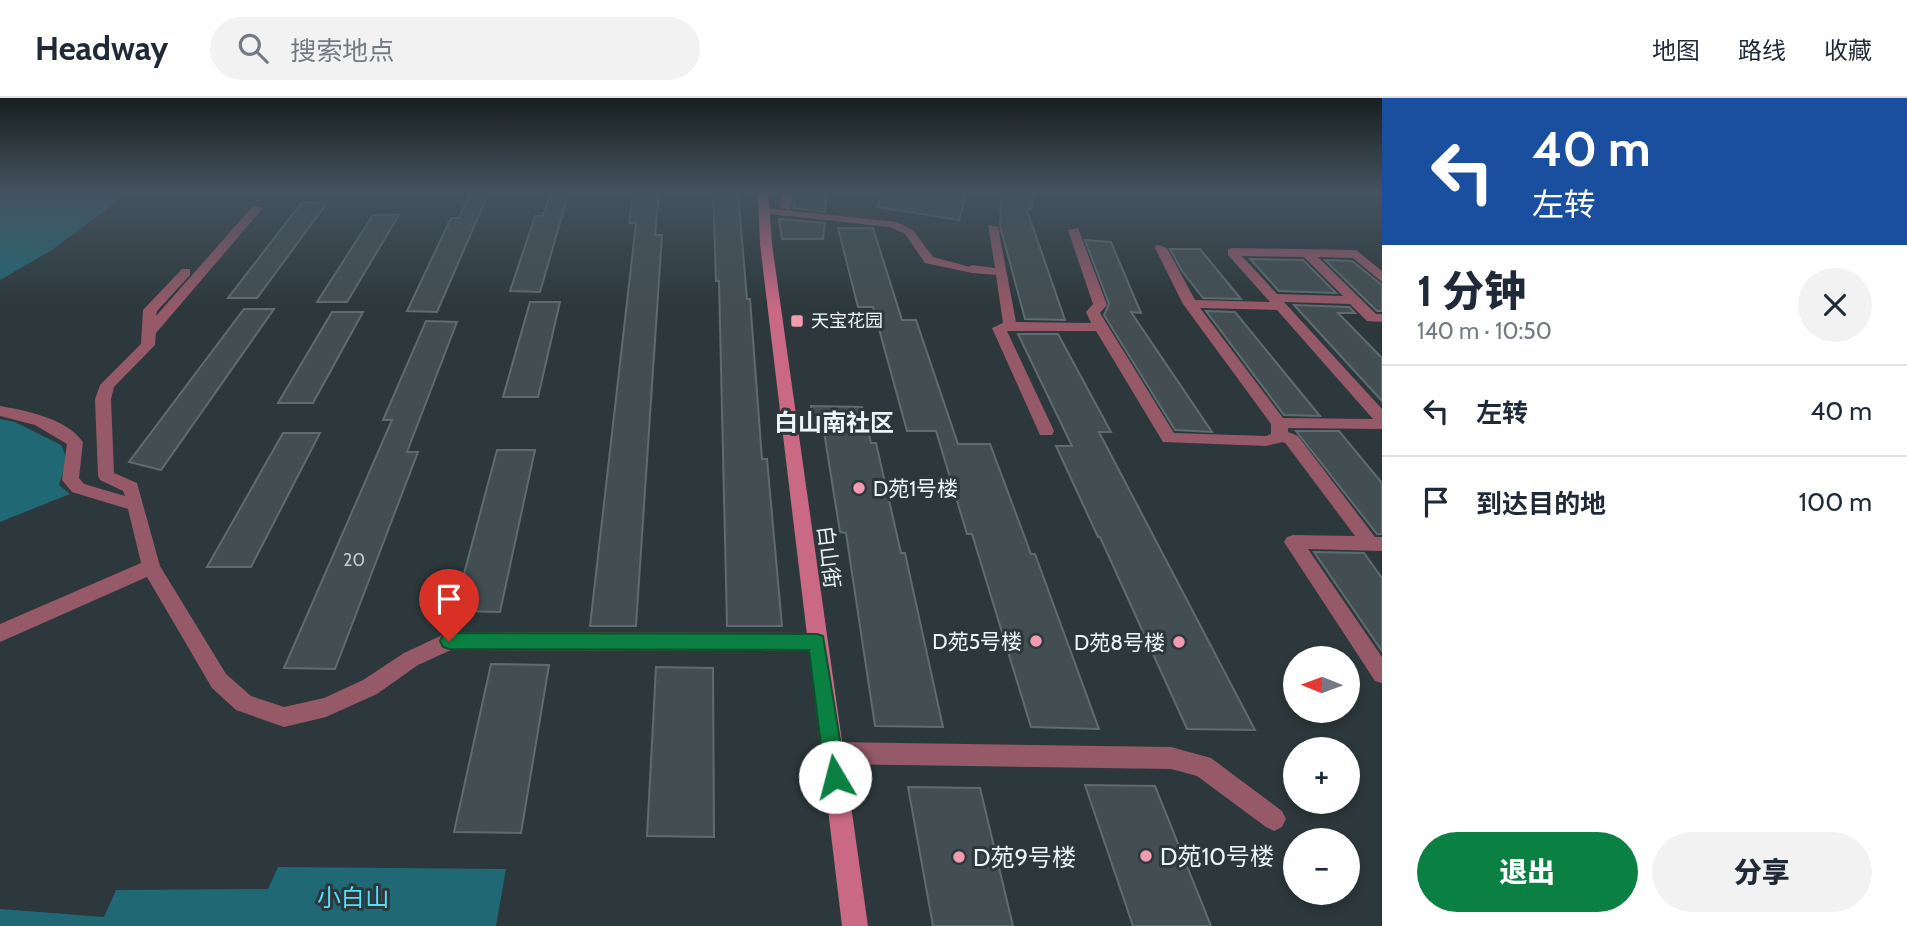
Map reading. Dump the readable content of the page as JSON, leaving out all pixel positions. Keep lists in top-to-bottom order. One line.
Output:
{"streets":{"main road":["白山街"]},"districts":["白山南社区"],"parks":["小白山"],"places":{"transit":["天宝花园"],"other":["D苑1号楼","D苑5号楼","D苑8号楼","D苑10号楼","D苑9号楼"]},"house_numbers":["20"],"north":"left","page":{"header":"Headway","search":"搜索地点","nav":["地图","路线","收藏"],"turn":["40 m","左转"],"heading":["1 分钟","140 m · 10:50"],"list":[{"name":"左转","value":"40 m"},{"name":"到达目的地","value":"100 m"}],"map_buttons":["+","−"],"buttons":["退出","分享"]}}
